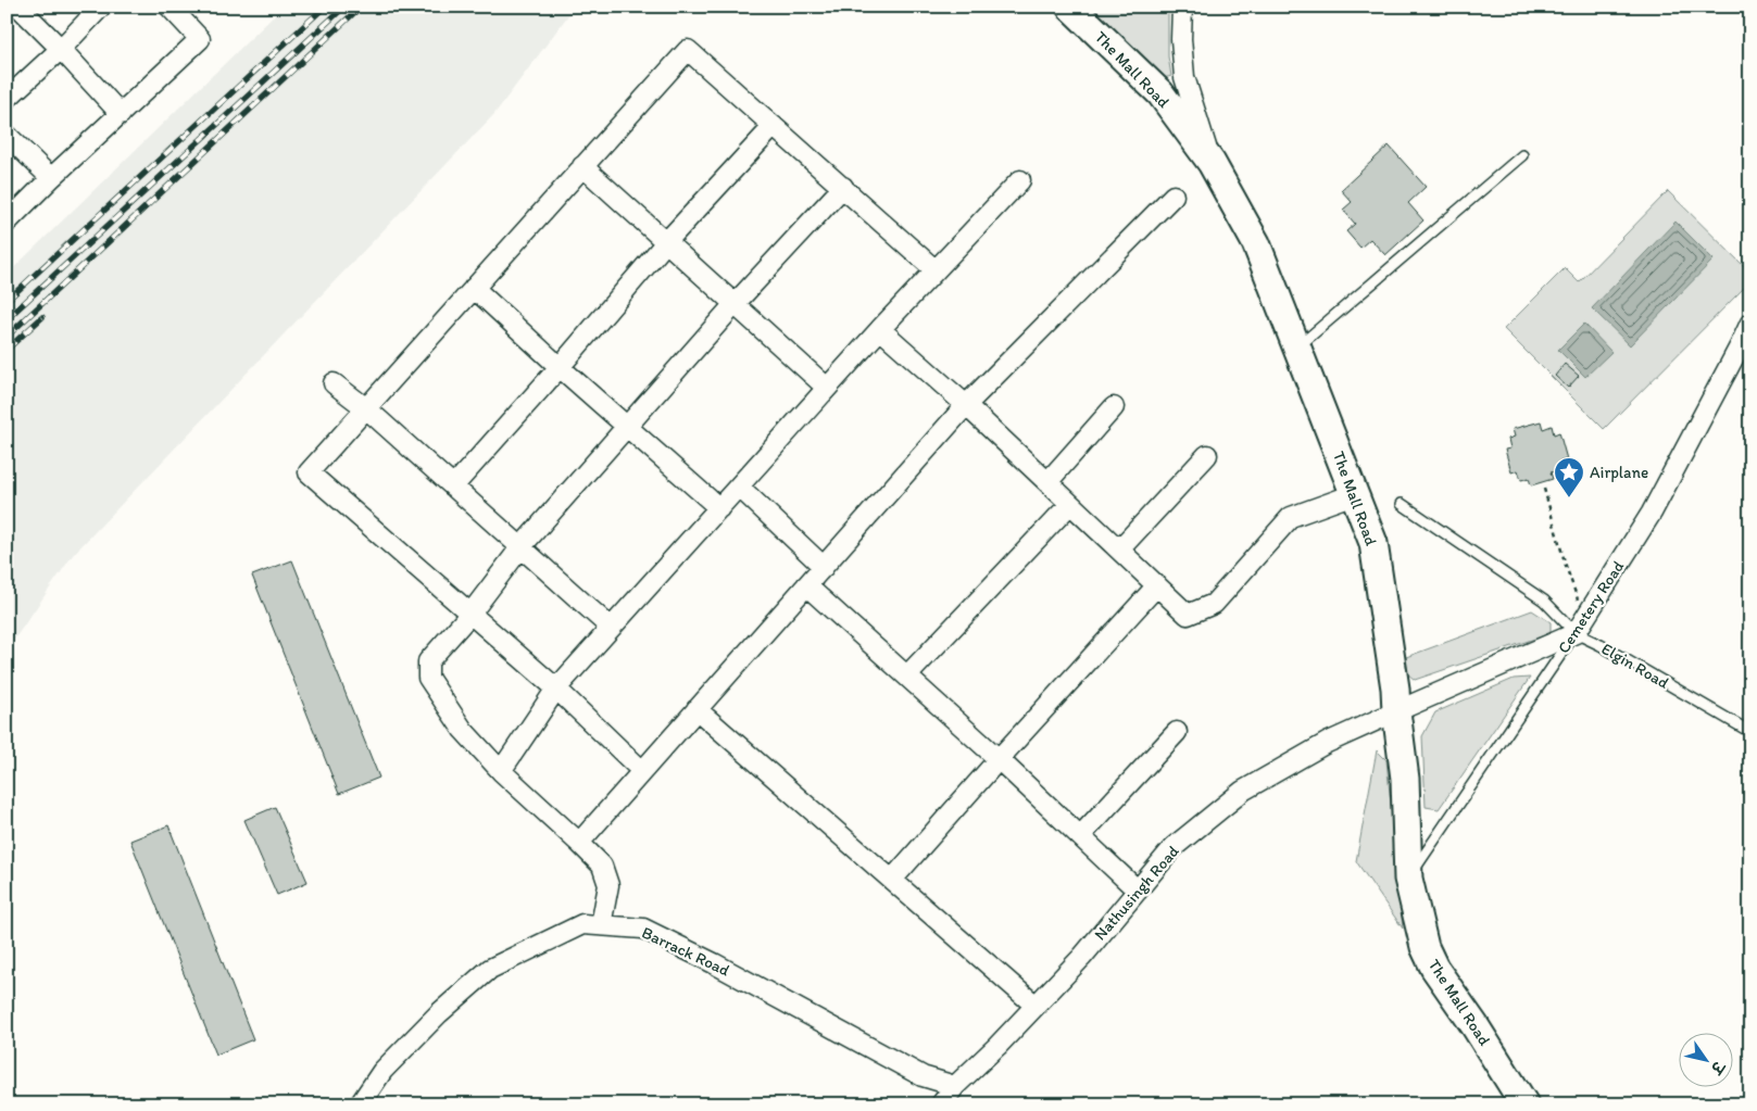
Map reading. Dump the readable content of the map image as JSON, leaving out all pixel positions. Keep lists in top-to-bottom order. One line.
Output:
{"streets":{"street":["The Mall Road","Cemetery Road","Nathusingh Road","Barrack Road"],"lane":["Elgin Road"]},"crossings":[["The Mall Road","Cemetery Road"],["The Mall Road","Nathusingh Road"],["Cemetery Road","Elgin Road"],["Nathusingh Road","Barrack Road"]],"places":{"place":["Airplane"]},"north":"bottom right"}
